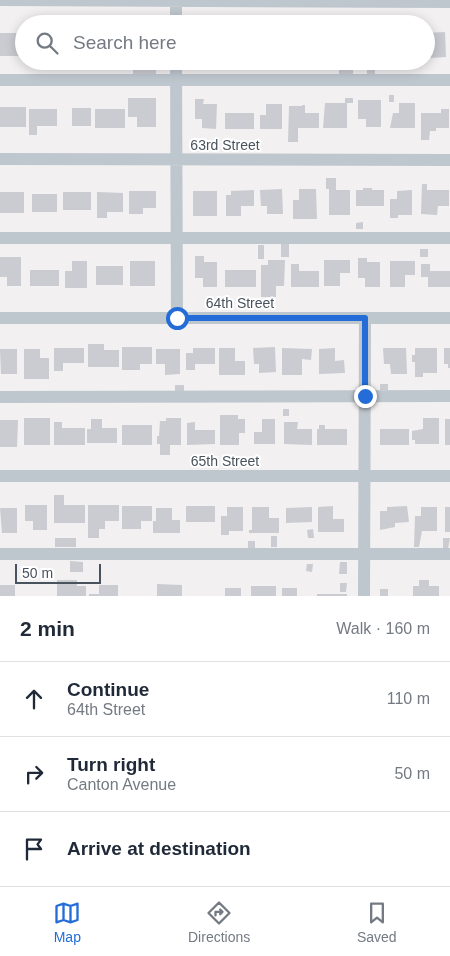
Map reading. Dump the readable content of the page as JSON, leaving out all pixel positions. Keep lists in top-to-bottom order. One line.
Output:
{"streets":{"street":["63rd Street","64th Street","65th Street"]},"scale_bar":"50 m","page":{"search":"Search here","scale":"50 m","heading":["2 min","Walk · 160 m"],"list":[["Continue","64th Street","110 m"],["Turn right","Canton Avenue","50 m"],"Arrive at destination"],"nav":["Map","Directions","Saved"]}}
